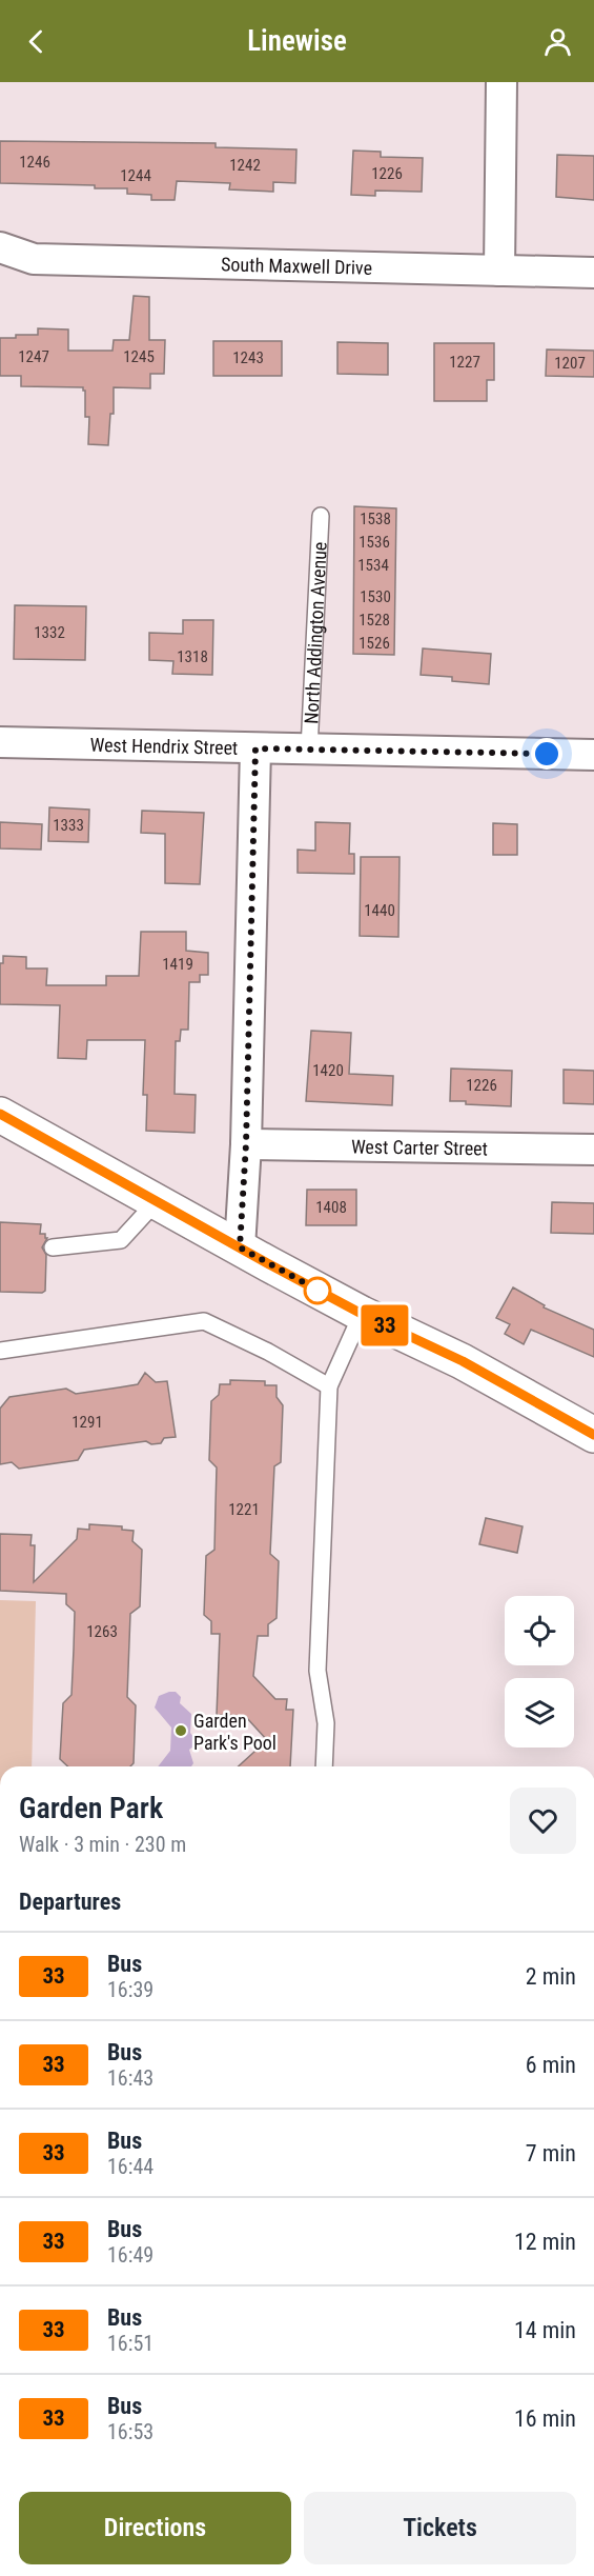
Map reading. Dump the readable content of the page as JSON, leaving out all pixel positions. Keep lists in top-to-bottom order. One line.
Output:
{"streets":{"street":["South Maxwell Drive","West Hendrix Street","West Carter Street"],"lane":["North Addington Avenue"]},"crossings":[["North Addington Avenue","West Hendrix Street"]],"places":["Garden Park's Pool"],"lines":["bus line 33"],"house_numbers":["1246","1242","1226","1244","1247","1245","1243","1227","1207","1538","1536","1534","1530","1528","1332","1526","1318","1333","1440","1419","1420","1226","1408","1291","1221","1263"],"page":{"header":"Linewise","on_map":"33","heading":[["Garden Park","Walk · 3 min · 230 m"],"Departures"],"list":[{"mark":"33","name":"Bus","note":"16:39","value":"2 min"},{"mark":"33","name":"Bus","note":"16:43","value":"6 min"},{"mark":"33","name":"Bus","note":"16:44","value":"7 min"},{"mark":"33","name":"Bus","note":"16:49","value":"12 min"},{"mark":"33","name":"Bus","note":"16:51","value":"14 min"},{"mark":"33","name":"Bus","note":"16:53","value":"16 min"}],"buttons":["Directions","Tickets"]}}
